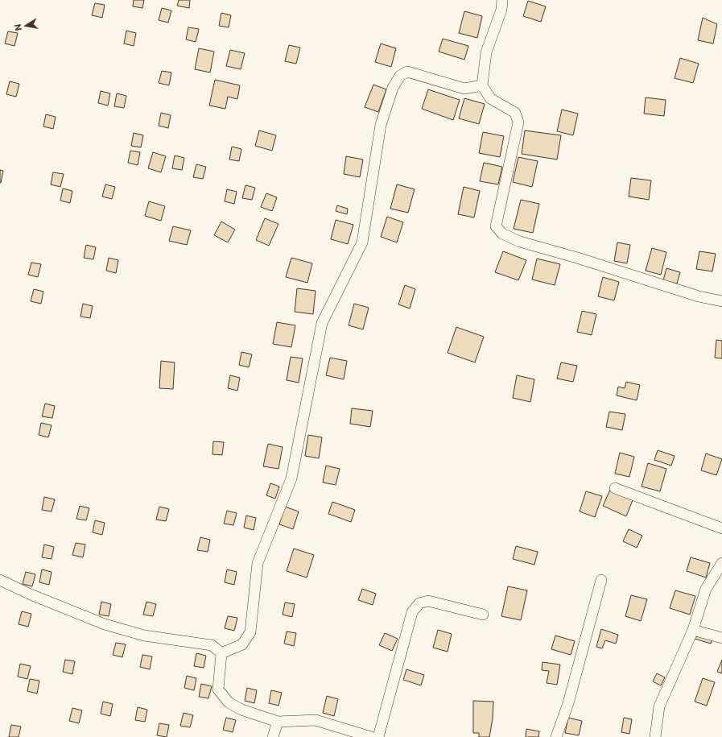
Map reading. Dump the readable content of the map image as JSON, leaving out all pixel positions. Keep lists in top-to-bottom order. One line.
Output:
{"north":"left"}
